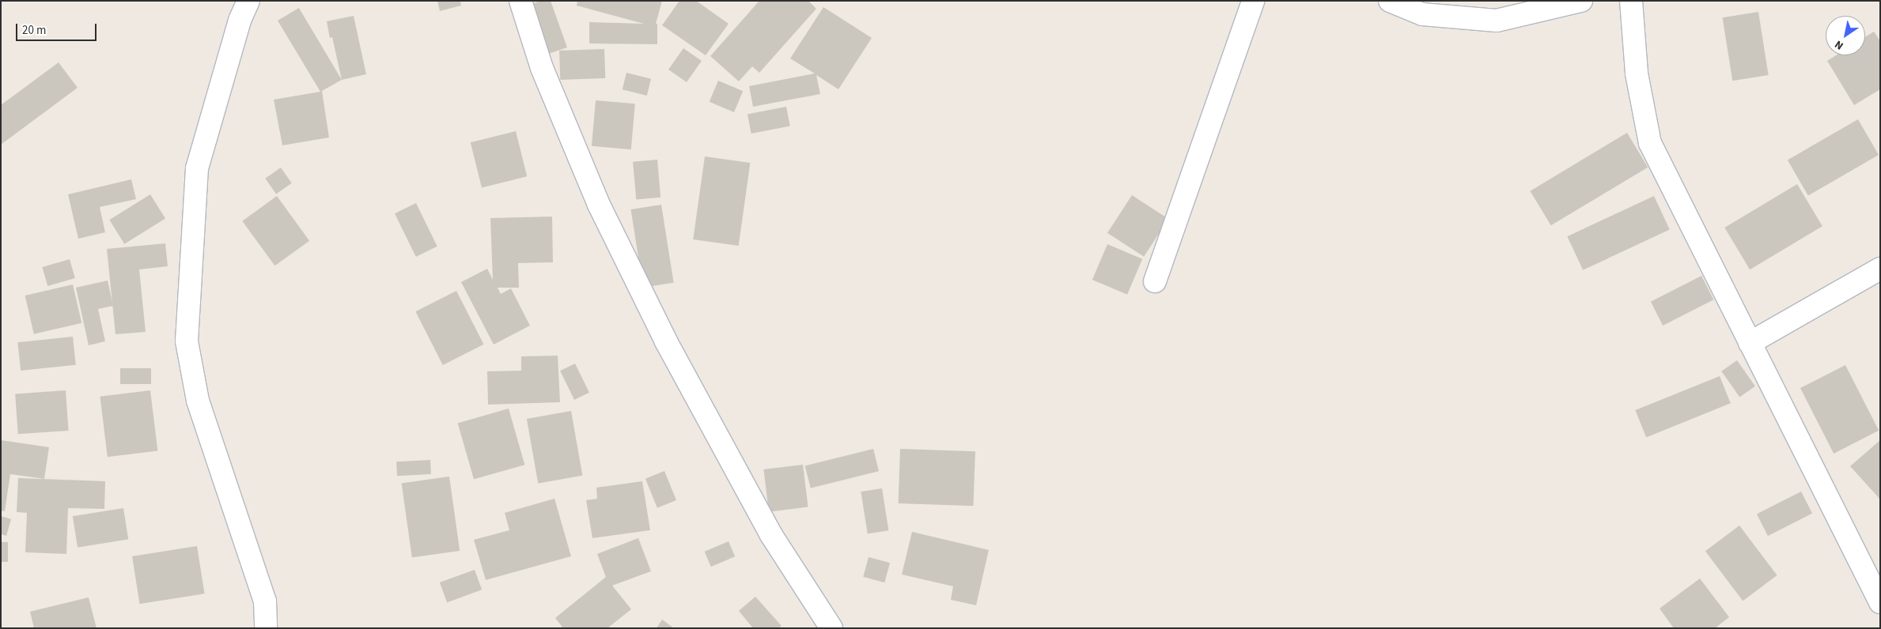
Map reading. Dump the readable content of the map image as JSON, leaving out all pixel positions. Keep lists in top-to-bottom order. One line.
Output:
{"scale_bar":"20 m","north":"bottom left"}
